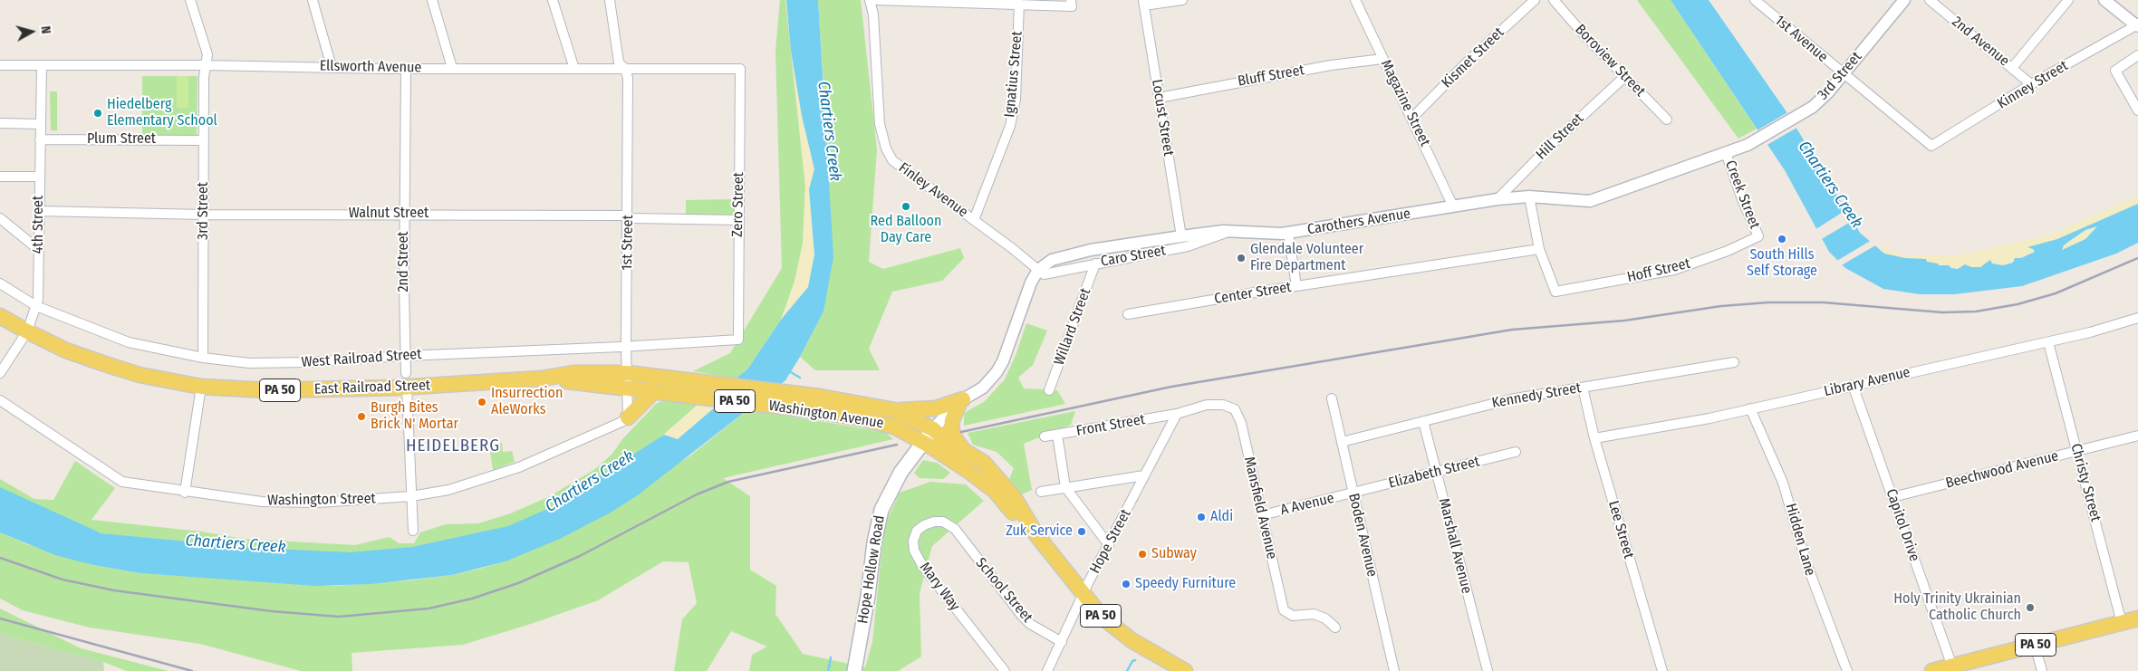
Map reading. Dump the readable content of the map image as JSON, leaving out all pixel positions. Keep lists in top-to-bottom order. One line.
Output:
{"streets":{"main road":["East Railroad Street","PA 50","Washington Avenue","Hope Hollow Road"],"street":["1st Avenue","2nd Avenue","Kismet Street","Boroview Street","Ellsworth Avenue","Ignatius Street","Bluff Street","3rd Street","Kinney Street","Magazine Street","Locust Street","Hill Street","Plum Street","Finley Avenue","Creek Street","Zero Street","Walnut Street","Carothers Avenue","4th Street","1st Street","Caro Street","2nd Street","Hoff Street","Center Street","Willard Street","West Railroad Street","Library Avenue","Kennedy Street","Front Street","Beechwood Avenue","Elizabeth Street","Christy Street","Washington Street","A Avenue","Mansfield Avenue","Capitol Drive","Lee Street","Boden Avenue","Hidden Lane","Hope Street","Marshall Avenue","Mary Way","School Street"]},"crossings":[["1st Avenue","3rd Street"],["1st Avenue","Kinney Street"],["2nd Avenue","Kinney Street"],["Kismet Street","Magazine Street"],["Boroview Street","Hill Street"],["Ellsworth Avenue","3rd Street"],["Ellsworth Avenue","Zero Street"],["Ellsworth Avenue","4th Street"],["Ellsworth Avenue","1st Street"],["Ellsworth Avenue","2nd Street"],["Ignatius Street","Finley Avenue"],["Bluff Street","Magazine Street"],["Bluff Street","Locust Street"],["3rd Street","Plum Street"],["3rd Street","Walnut Street"],["3rd Street","Carothers Avenue"],["3rd Street","West Railroad Street"],["Magazine Street","Carothers Avenue"],["Locust Street","Carothers Avenue"],["Hill Street","Carothers Avenue"],["Plum Street","4th Street"],["Finley Avenue","Carothers Avenue"],["Finley Avenue","Caro Street"],["Creek Street","Carothers Avenue"],["Creek Street","Hoff Street"],["Zero Street","Walnut Street"],["Zero Street","West Railroad Street"],["Walnut Street","4th Street"],["Walnut Street","1st Street"],["Walnut Street","2nd Street"],["Carothers Avenue","Caro Street"],["4th Street","West Railroad Street"],["4th Street","East Railroad Street"],["1st Street","West Railroad Street"],["1st Street","East Railroad Street"],["1st Street","Washington Street"],["Caro Street","Willard Street"],["2nd Street","West Railroad Street"],["2nd Street","East Railroad Street"],["2nd Street","Washington Street"],["Hoff Street","Center Street"],["Library Avenue","Christy Street"],["Library Avenue","Capitol Drive"],["Library Avenue","Lee Street"],["Library Avenue","Hidden Lane"],["East Railroad Street","Washington Avenue"],["PA 50","Christy Street"],["PA 50","Capitol Drive"],["Kennedy Street","Lee Street"],["Kennedy Street","Boden Avenue"],["Kennedy Street","Marshall Avenue"],["Washington Avenue","Hope Street"],["Washington Avenue","Hope Hollow Road"],["Front Street","Mansfield Avenue"],["Front Street","Hope Street"],["Beechwood Avenue","Christy Street"],["Beechwood Avenue","Capitol Drive"],["Elizabeth Street","A Avenue"],["Elizabeth Street","Boden Avenue"],["Elizabeth Street","Marshall Avenue"],["A Avenue","Mansfield Avenue"],["A Avenue","Boden Avenue"],["Mansfield Avenue","Hope Street"],["Hope Street","School Street"],["Mary Way","School Street"]],"districts":["HEIDELBERG"],"water":["Chartiers Creek"],"places":["Hiedelberg Elementary School","Red Balloon Day Care","South Hills Self Storage","Glendale Volunteer Fire Department","Insurrection AleWorks","Burgh Bites Brick N' Mortar","Aldi","Zuk Service","Subway","Speedy Furniture","Holy Trinity Ukrainian Catholic Church"],"north":"right"}
